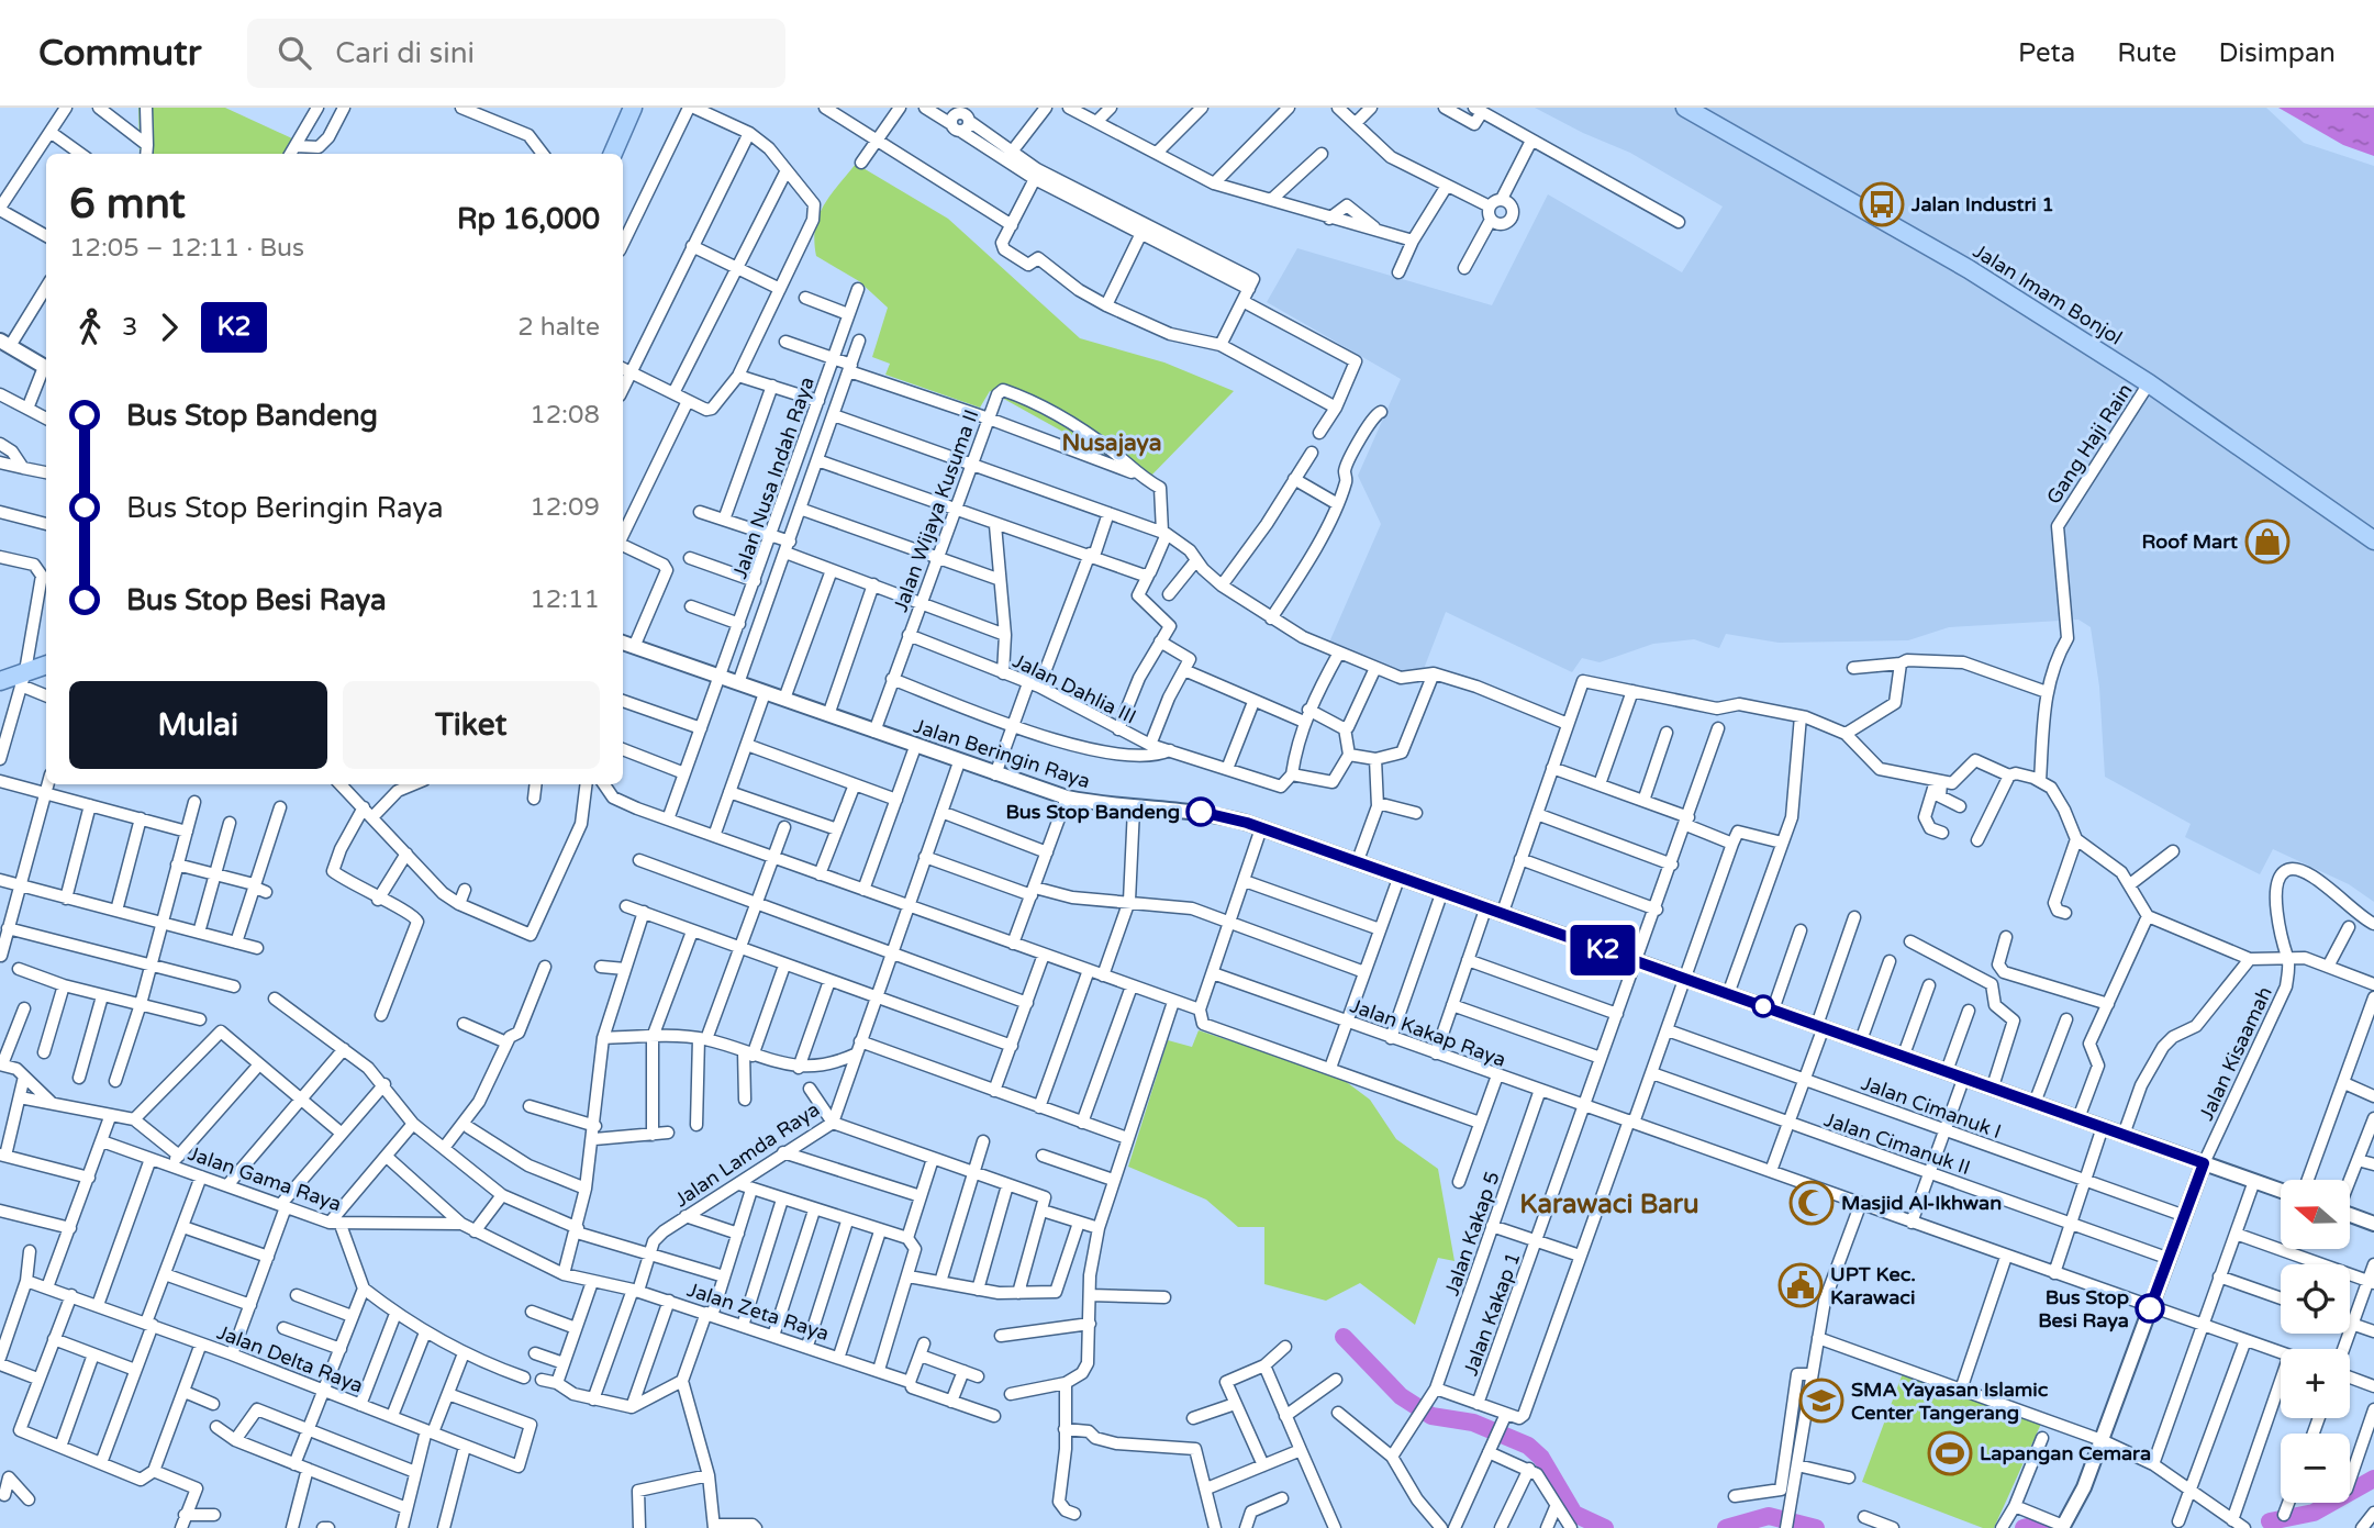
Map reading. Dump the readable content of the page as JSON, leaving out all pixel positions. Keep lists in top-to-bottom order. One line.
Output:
{"streets":{"main road":["Jalan Imam Bonjol"],"street":["Gang Haji Rain","Jalan Nusa Indah Raya","Jalan Wijaya Kusuma II","Jalan Dahlia III","Jalan Beringin Raya","Jalan Kakap Raya","Jalan Kisaamah","Jalan Cimanuk I","Jalan Cimanuk II","Jalan Lamda Raya","Jalan Gama Raya","Jalan Kakap 5","Jalan Zeta Raya","Jalan Kakap 1","Jalan Delta Raya"]},"crossings":[["Jalan Imam Bonjol","Gang Haji Rain"],["Jalan Nusa Indah Raya","Jalan Beringin Raya"],["Jalan Wijaya Kusuma II","Jalan Dahlia III"],["Jalan Wijaya Kusuma II","Jalan Beringin Raya"],["Jalan Beringin Raya","Jalan Kisaamah"],["Jalan Beringin Raya","Jalan Lamda Raya"],["Jalan Beringin Raya","Jalan Kakap 1"],["Jalan Kakap Raya","Jalan Kakap 5"],["Jalan Kakap Raya","Jalan Kakap 1"],["Jalan Lamda Raya","Jalan Zeta Raya"],["Jalan Gama Raya","Jalan Zeta Raya"]],"districts":["Nusajaya","Karawaci Baru"],"places":{"bus stop":["Jalan Industri 1"],"shop":["Roof Mart"],"other":["Bus Stop Bandeng","Bus Stop Besi Raya"],"mosque":["Masjid Al-Ikhwan"],"public building":["UPT Kec. Karawaci"],"school or university":["SMA Yayasan Islamic Center Tangerang"],"sports":["Lapangan Cemara"]},"lines":["bus line K2"],"north":"left","page":{"header":"Commutr","search":"Cari di sini","nav":["Peta","Rute","Disimpan"],"on_map":"K2","heading":["6 mnt","12:05 – 12:11 · Bus","Rp 16,000"],"legs":["3","K2","2 halte"],"list":[{"name":"Bus Stop Bandeng","value":"12:08"},{"name":"Bus Stop Beringin Raya","value":"12:09"},{"name":"Bus Stop Besi Raya","value":"12:11"}],"buttons":["Mulai","Tiket"],"map_buttons":["+","−"]}}
